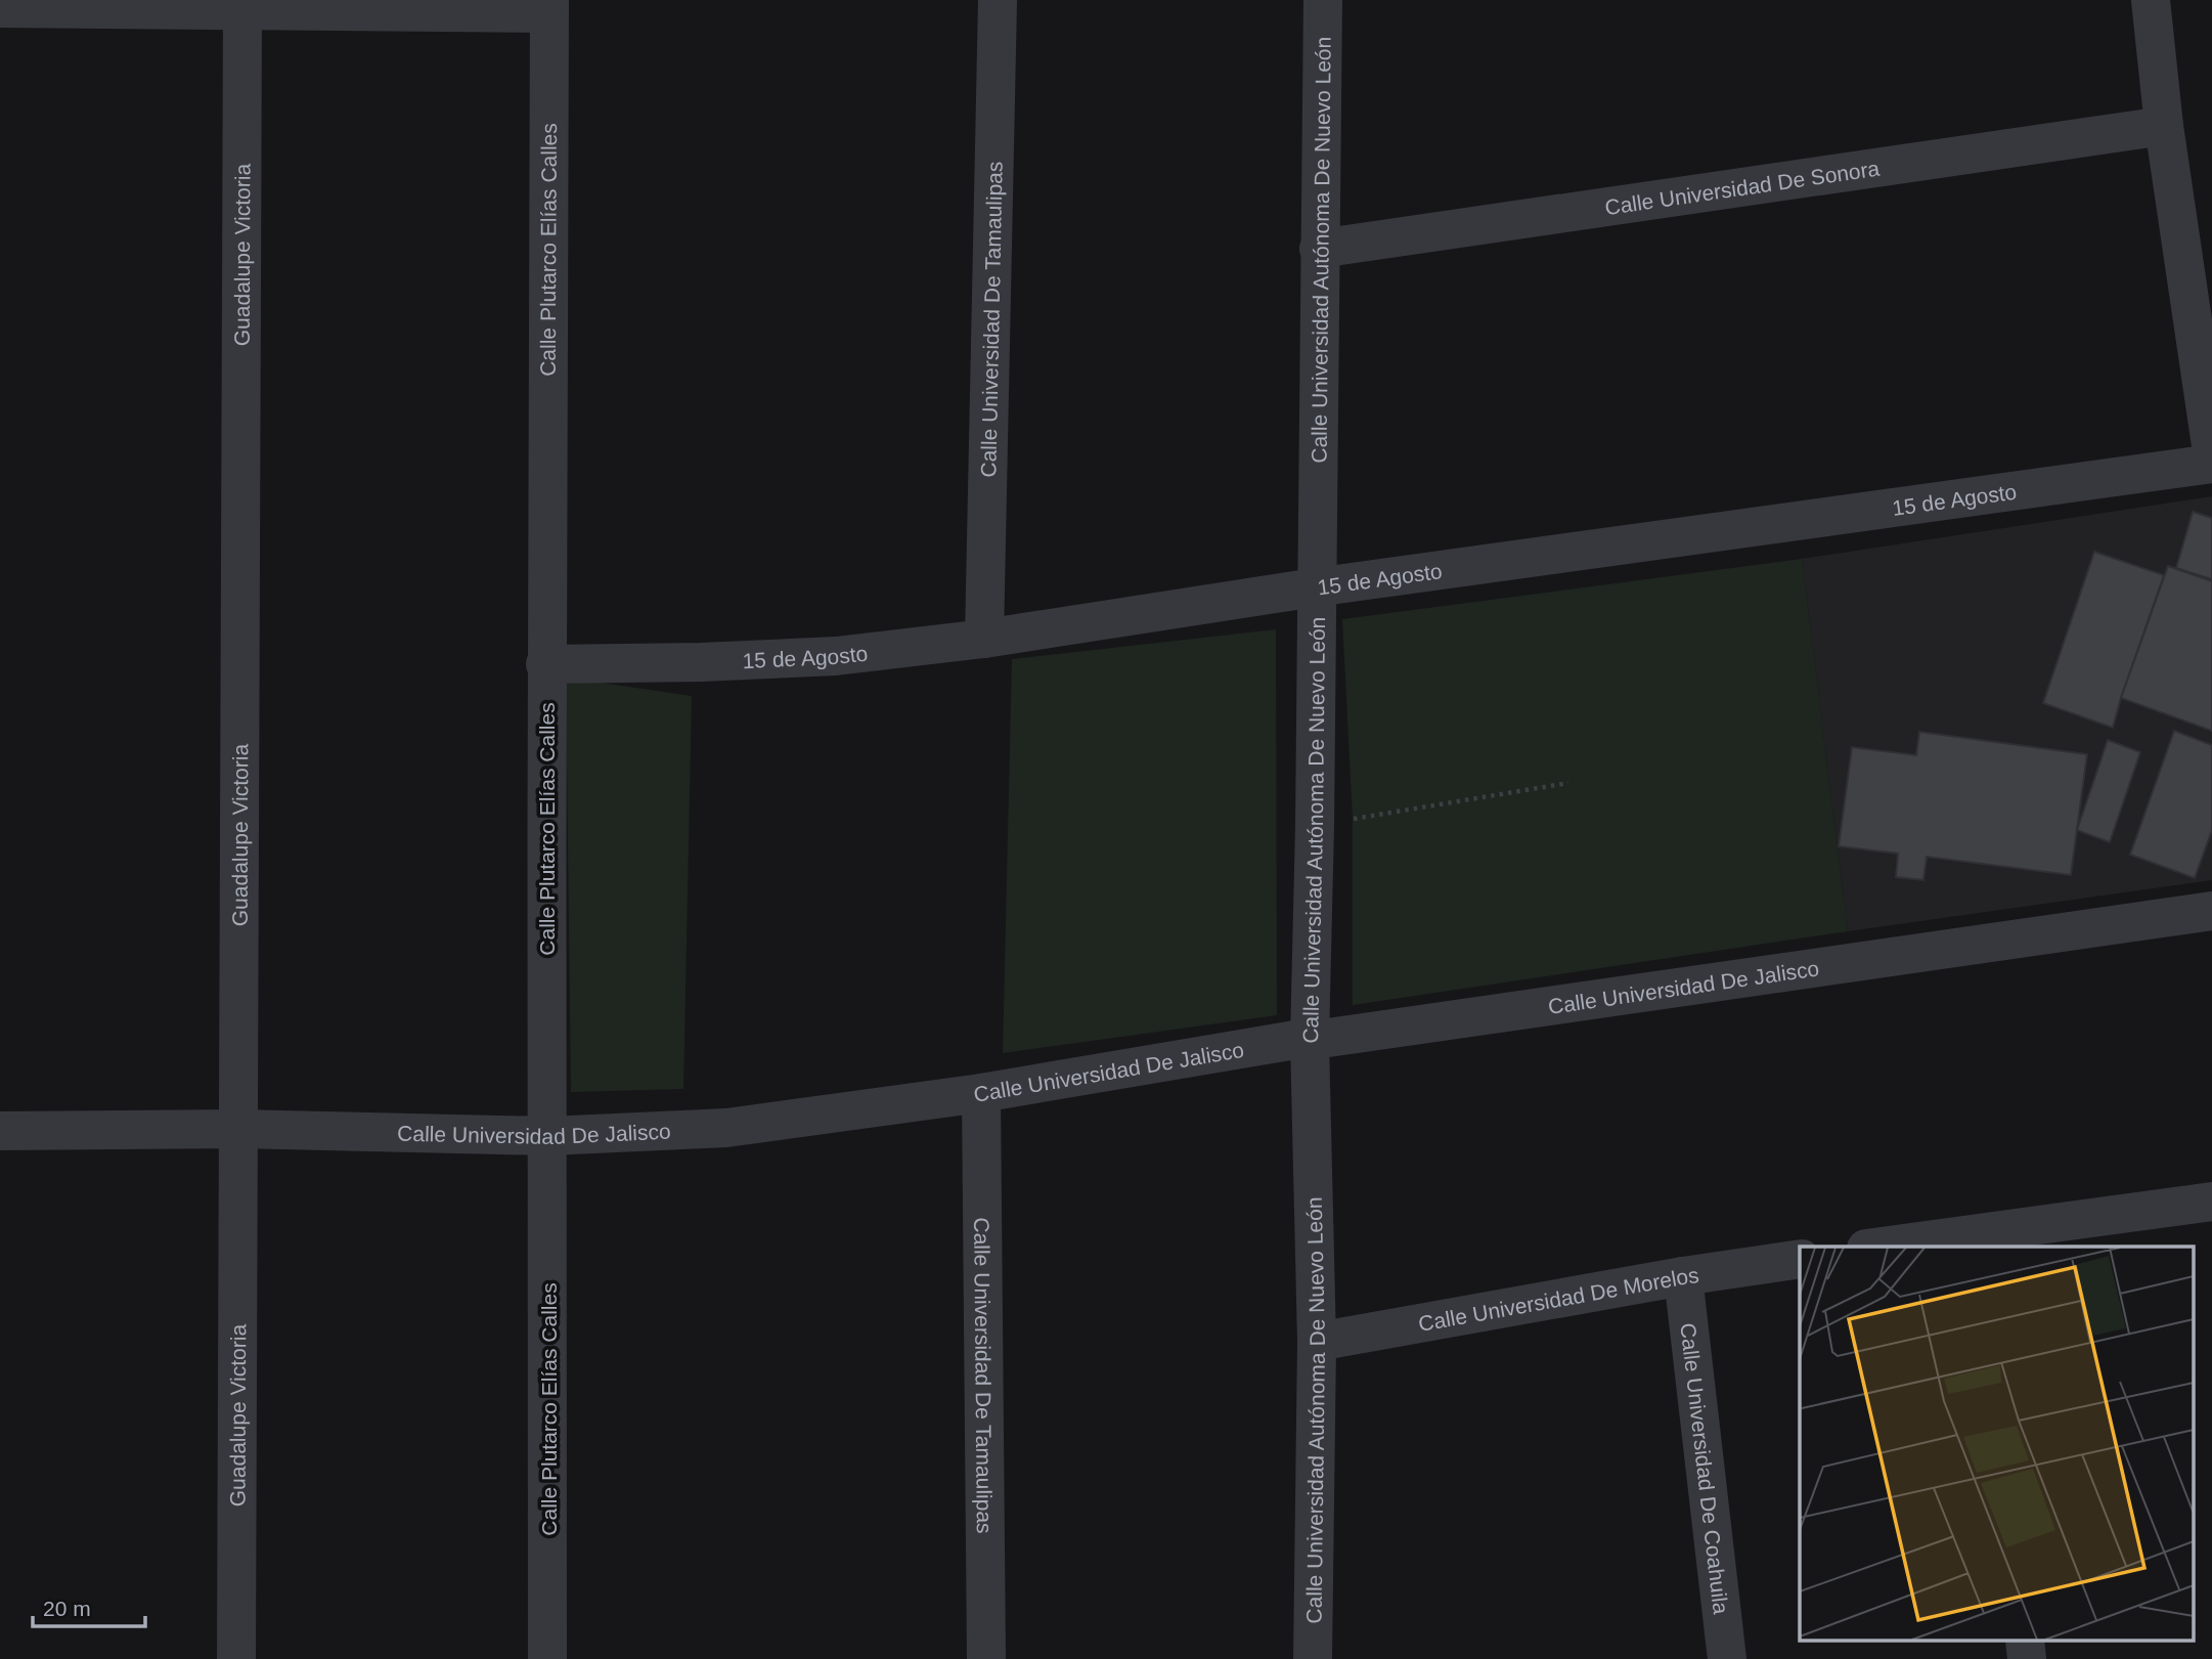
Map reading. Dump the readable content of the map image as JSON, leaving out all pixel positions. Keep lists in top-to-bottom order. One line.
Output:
{"streets":{"street":["Calle Universidad De Sonora","Calle Plutarco Elías Calles","Calle Universidad Autónoma De Nuevo León","Guadalupe Victoria","Calle Universidad De Tamaulipas","15 de Agosto","Calle Universidad De Jalisco","Calle Universidad De Morelos","Calle Universidad De Coahuila"]},"crossings":[["Calle Universidad De Sonora","Calle Universidad Autónoma De Nuevo León"],["Calle Plutarco Elías Calles","15 de Agosto"],["Calle Plutarco Elías Calles","Calle Universidad De Jalisco"],["Calle Universidad Autónoma De Nuevo León","15 de Agosto"],["Calle Universidad Autónoma De Nuevo León","Calle Universidad De Jalisco"],["Calle Universidad Autónoma De Nuevo León","Calle Universidad De Morelos"],["Guadalupe Victoria","Calle Universidad De Jalisco"],["Calle Universidad De Tamaulipas","15 de Agosto"],["Calle Universidad De Tamaulipas","Calle Universidad De Jalisco"],["Calle Universidad De Morelos","Calle Universidad De Coahuila"]],"scale_bar":"20 m"}
